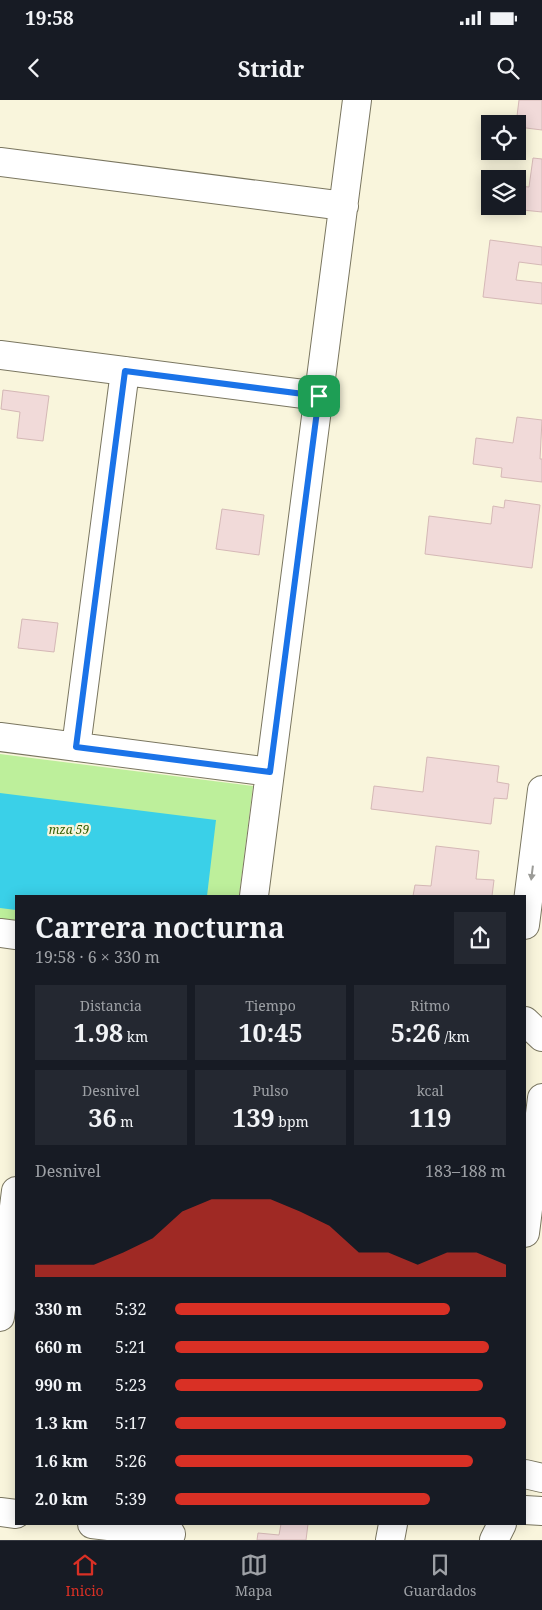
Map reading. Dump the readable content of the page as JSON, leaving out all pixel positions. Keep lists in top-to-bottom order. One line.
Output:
{"parks":["mza 59"],"page":{"status":"19:58","header":"Stridr","heading":["Carrera nocturna","19:58 · 6 × 330 m"],"stats":[["Distancia","1.98 km"],["Tiempo","10:45"],["Ritmo","5:26 /km"],["Desnivel","36 m"],["Pulso","139 bpm"],["kcal","119"]],"chart":["Desnivel","183–188 m"],"list":[{"name":"330 m","note":"5:32"},{"name":"660 m","note":"5:21"},{"name":"990 m","note":"5:23"},{"name":"1.3 km","note":"5:17"},{"name":"1.6 km","note":"5:26"},{"name":"2.0 km","note":"5:39"}],"tabs":["Inicio","Mapa","Guardados"]}}
